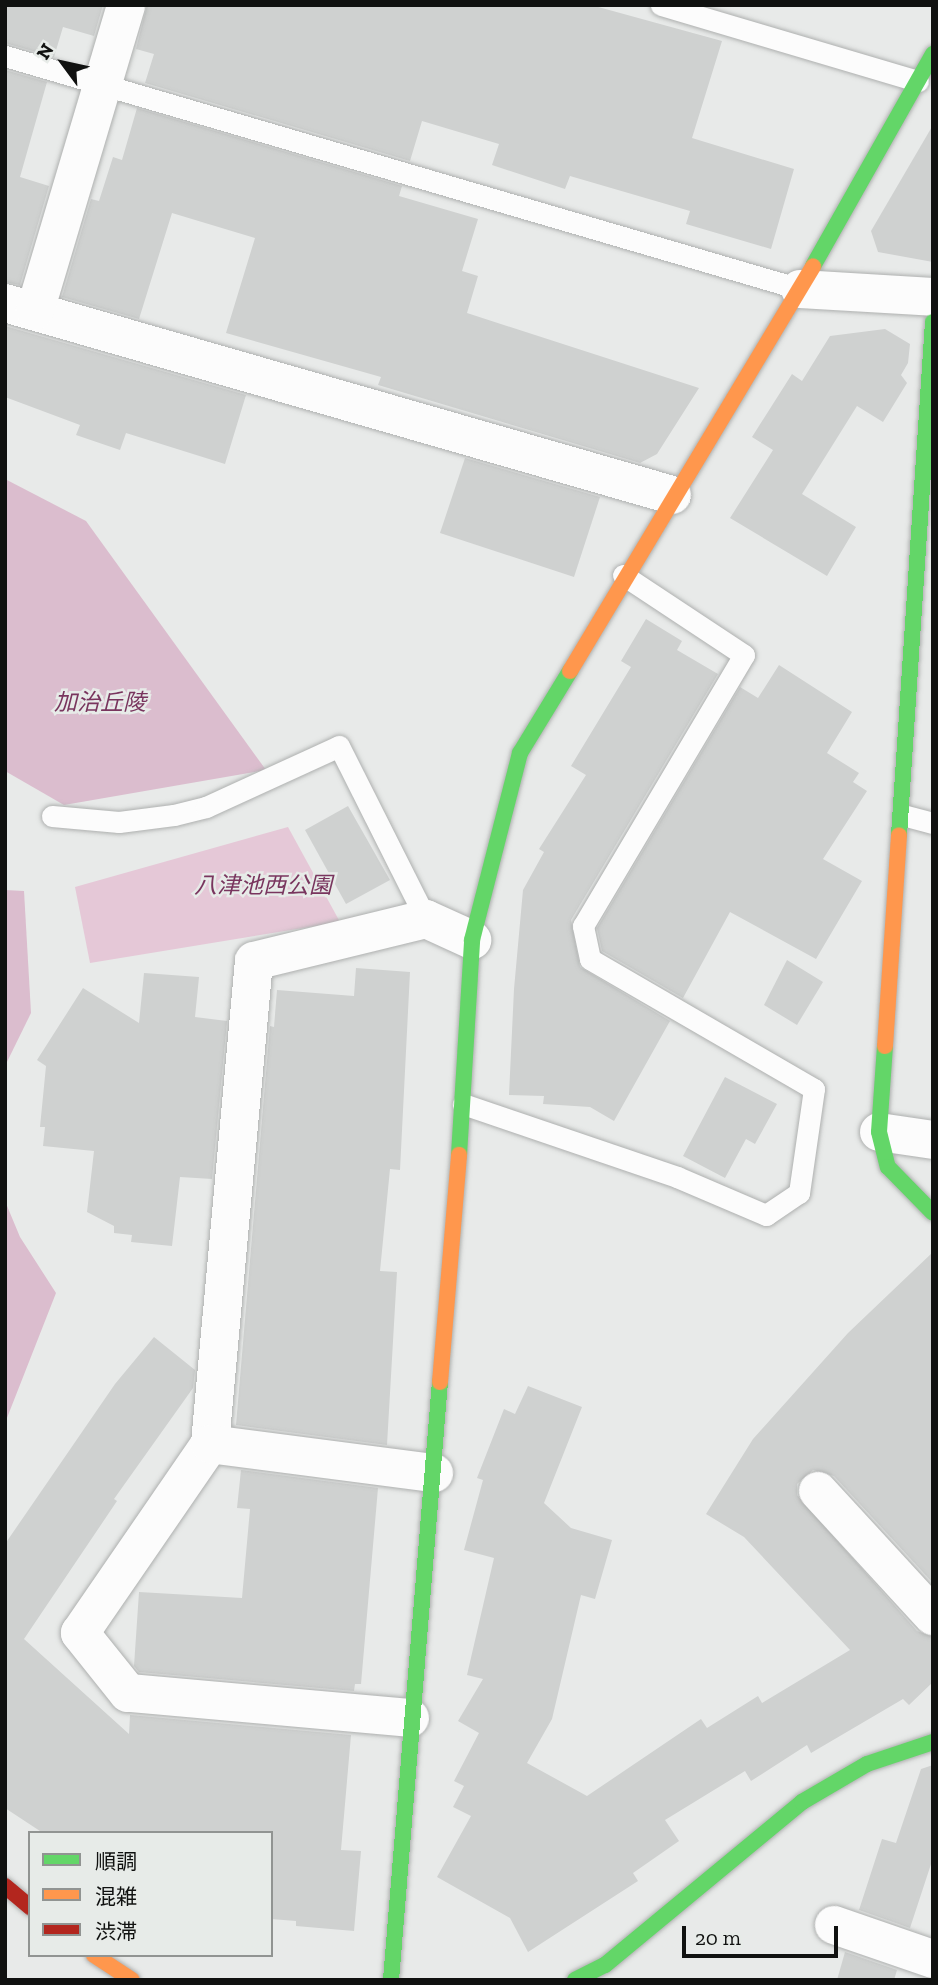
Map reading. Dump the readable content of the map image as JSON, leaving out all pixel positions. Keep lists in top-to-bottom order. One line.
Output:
{"parks":["加治丘陵","八津池西公園"],"legend":["順調","混雑","渋滞"],"scale_bar":"20 m","north":"top left"}
